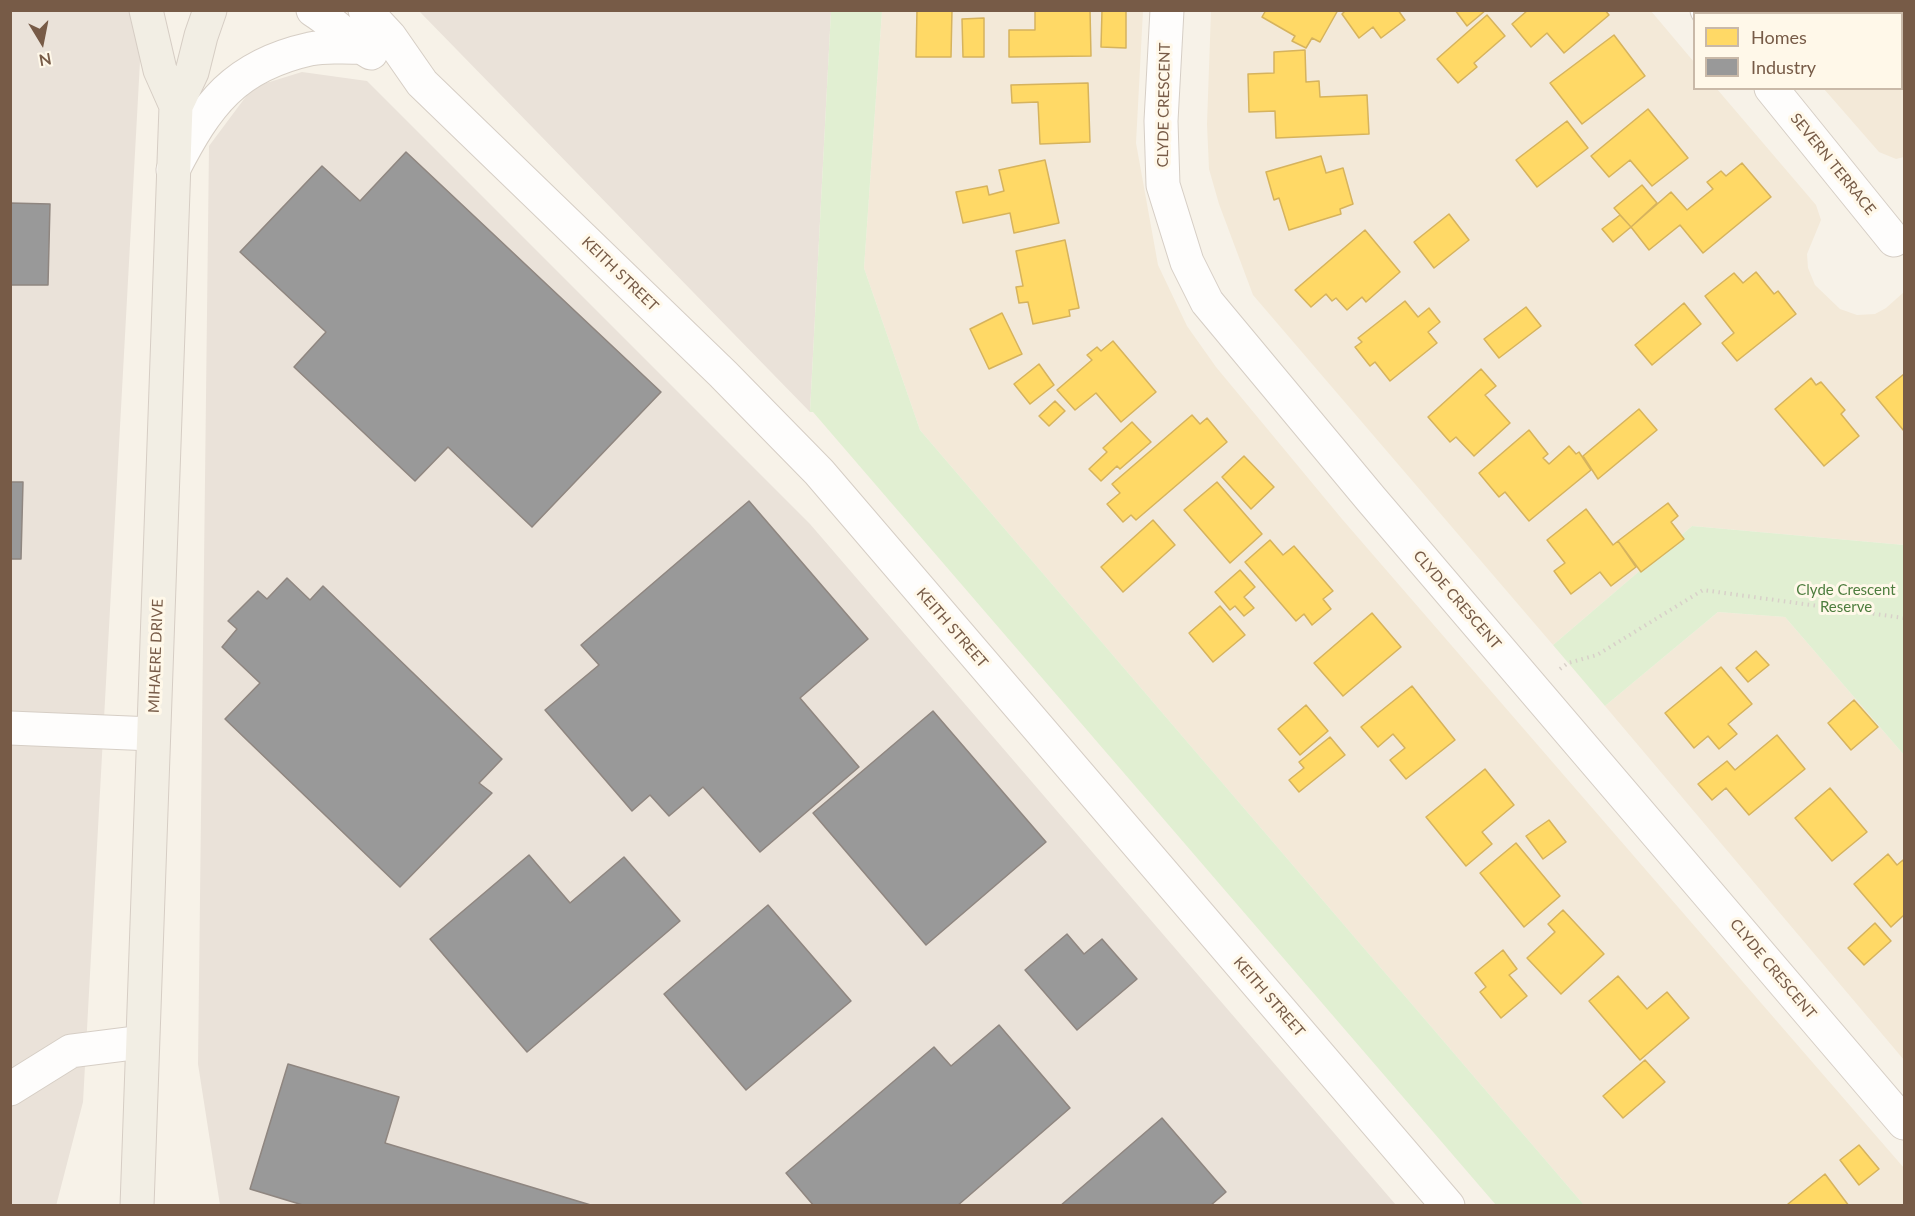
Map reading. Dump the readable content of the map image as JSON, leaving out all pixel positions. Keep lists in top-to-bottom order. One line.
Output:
{"streets":{"main road":["MIHAERE DRIVE"],"street":["CLYDE CRESCENT","SEVERN TERRACE","KEITH STREET"]},"parks":["Clyde Crescent Reserve"],"legend":["Homes","Industry"],"north":"bottom"}
